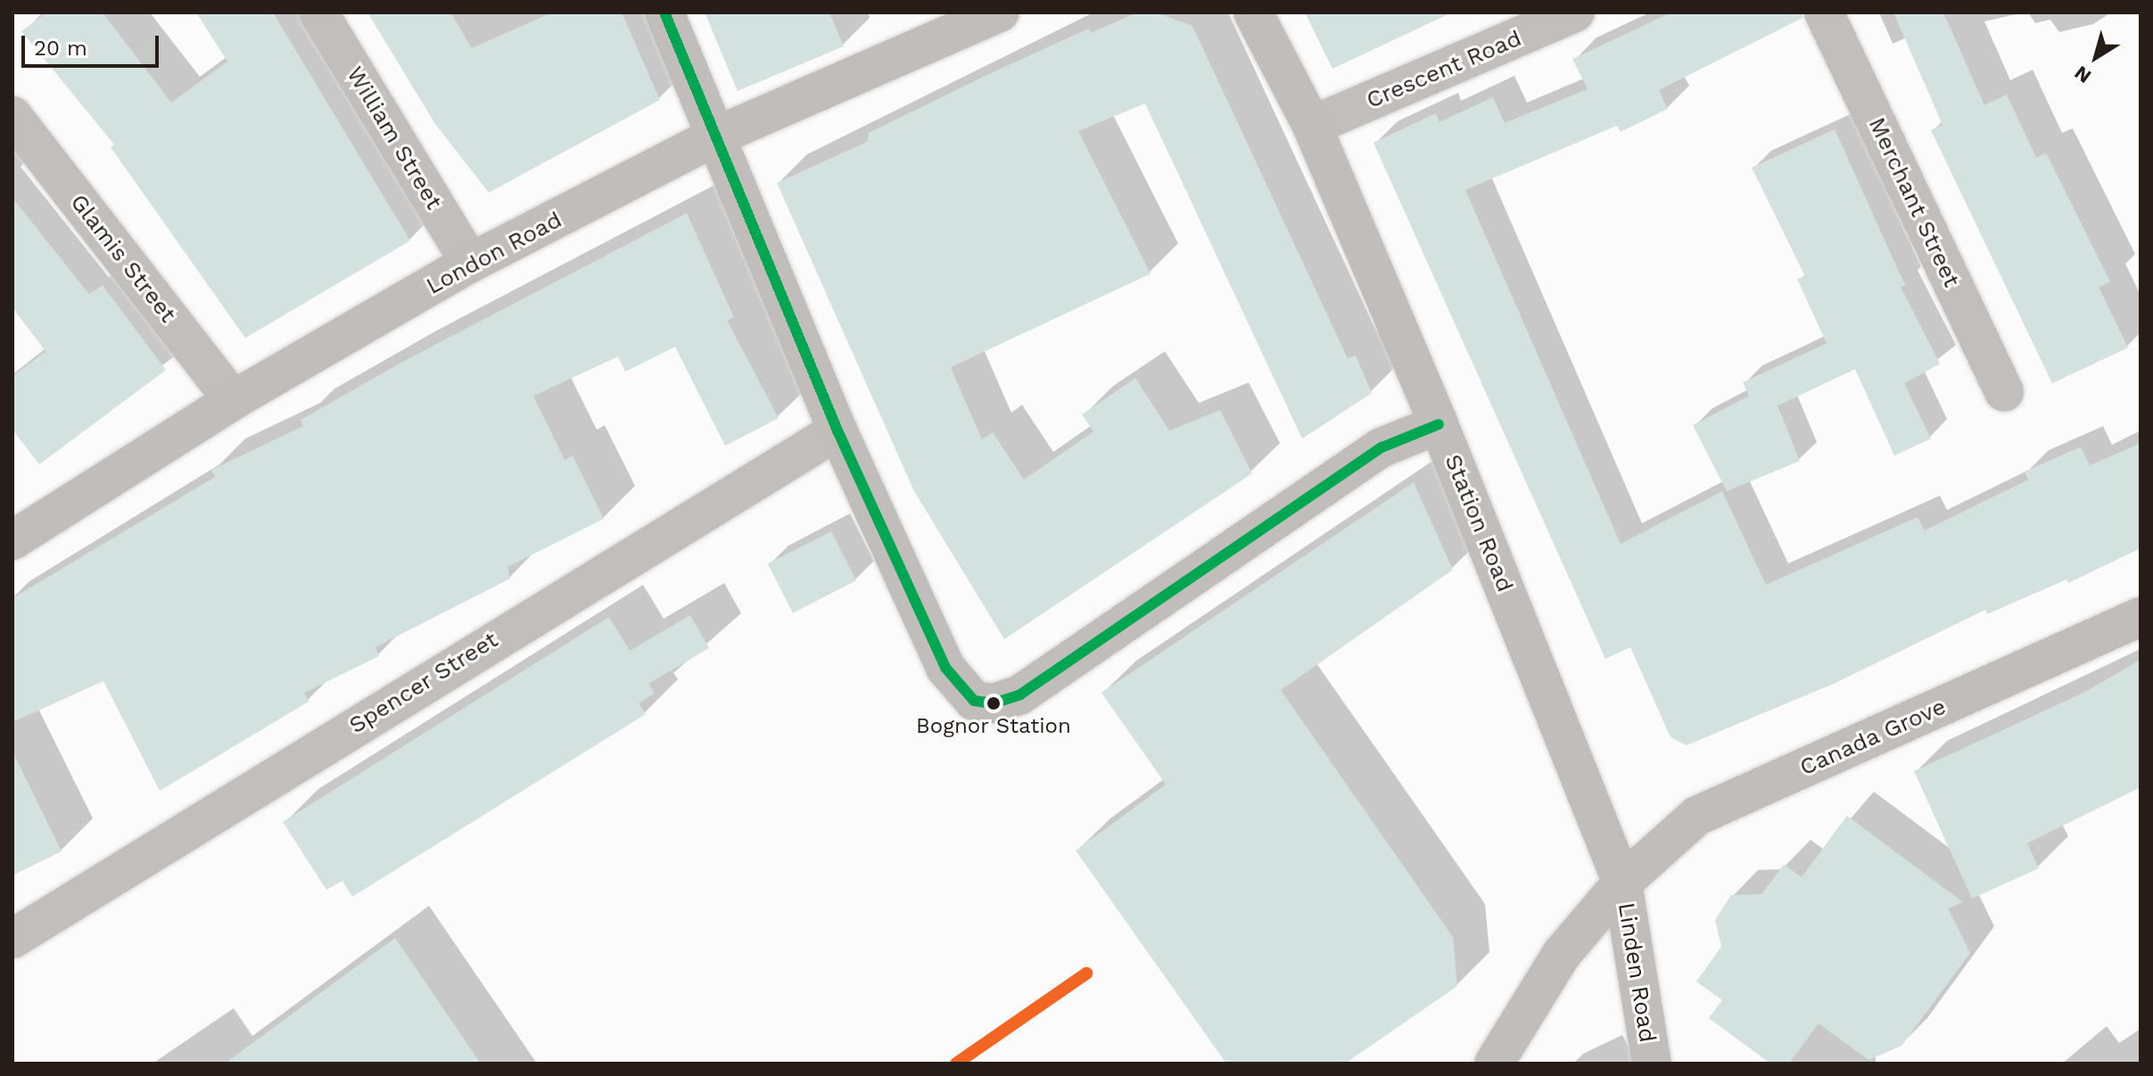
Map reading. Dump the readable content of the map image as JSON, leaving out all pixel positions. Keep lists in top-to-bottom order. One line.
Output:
{"streets":{"street":["Crescent Road","William Street","Merchant Street","London Road","Glamis Street","Station Road","Spencer Street","Canada Grove","Linden Road"]},"crossings":[["Crescent Road","Station Road"],["William Street","London Road"],["London Road","Glamis Street"],["Station Road","Canada Grove"],["Station Road","Linden Road"],["Canada Grove","Linden Road"]],"places":["Bognor Station"],"scale_bar":"20 m","north":"bottom left"}
